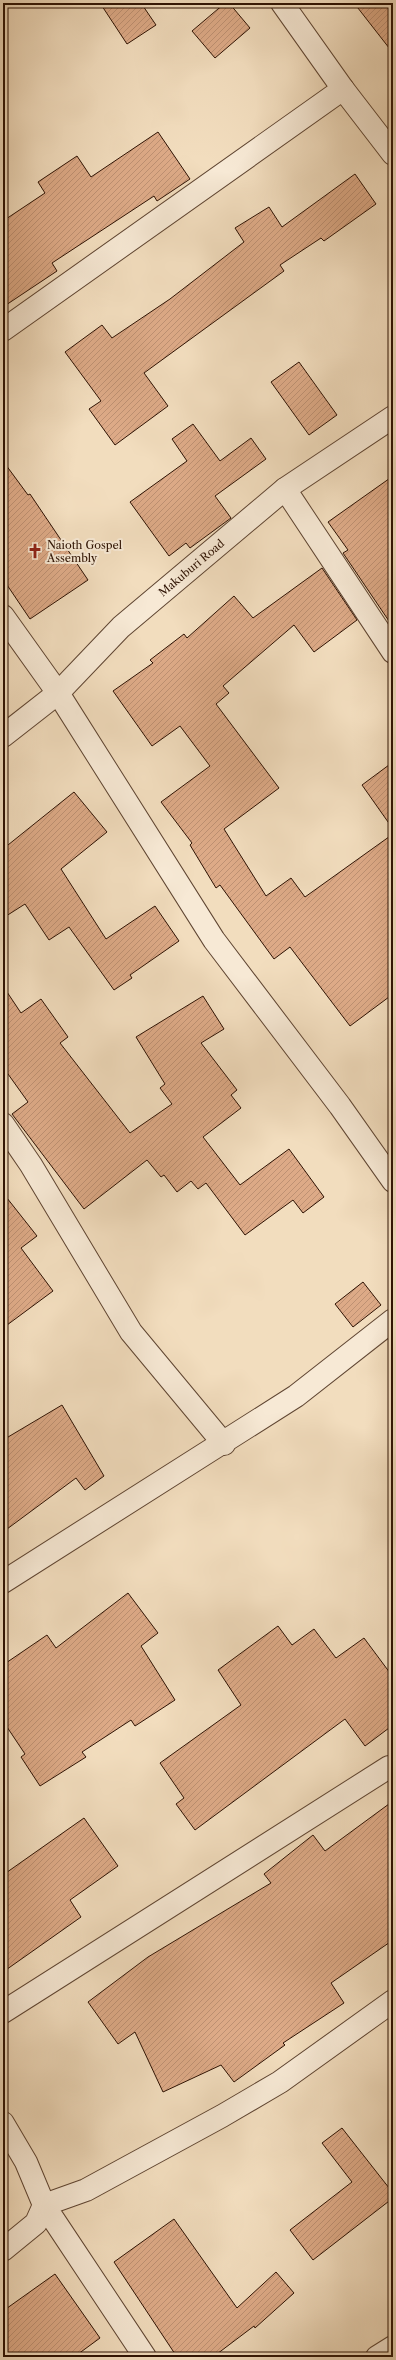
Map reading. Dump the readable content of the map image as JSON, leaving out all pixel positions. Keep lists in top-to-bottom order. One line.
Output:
{"streets":{"street":["Makuburi Road"]},"places":{"church":["Naioth Gospel Assembly"]}}
